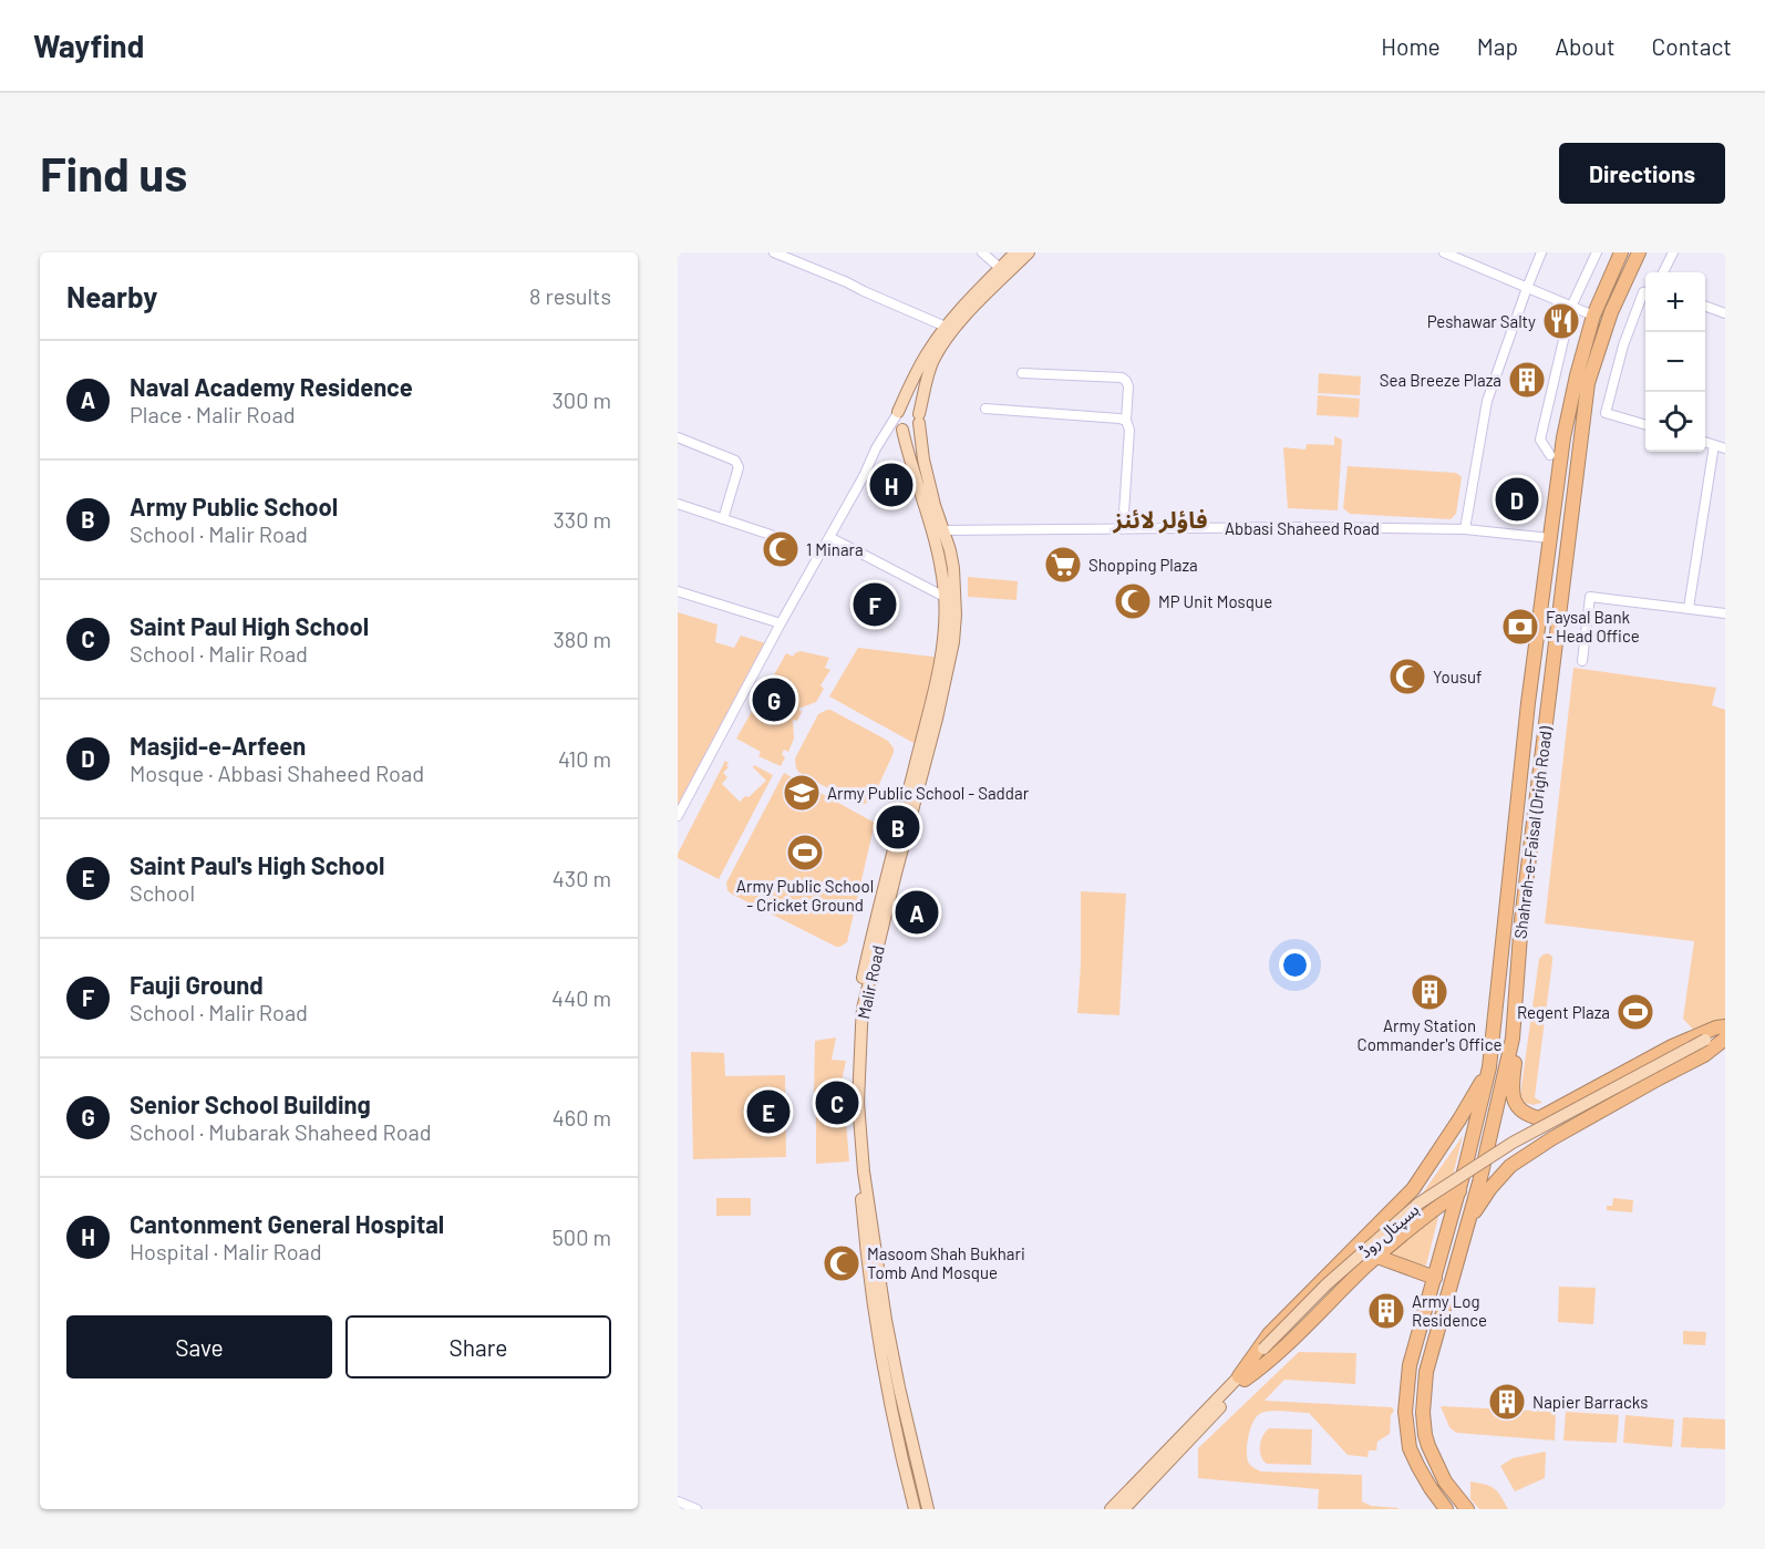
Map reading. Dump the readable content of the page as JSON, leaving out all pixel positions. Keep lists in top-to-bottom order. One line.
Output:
{"streets":{"highway":["Shahrah-e-Faisal (Drigh Road)"],"main road":["Malir Road","ہسپتال روڈ"],"street":["Abbasi Shaheed Road"]},"crossings":[["Abbasi Shaheed Road","Shahrah-e-Faisal (Drigh Road)"],["Abbasi Shaheed Road","Malir Road"]],"districts":["فاؤلر لائنز"],"places":{"restaurant":["Peshawar Salty"],"building":["Sea Breeze Plaza","Army Station Commander's Office","Army Log Residence","Napier Barracks"],"mosque":["1 Minara","MP Unit Mosque","Yousuf","Masoom Shah Bukhari Tomb And Mosque"],"supermarket":["Shopping Plaza"],"bank":["Faysal Bank - Head Office"],"school or university":["Army Public School - Saddar"],"sports":["Army Public School - Cricket Ground","Regent Plaza"]},"page":{"header":"Wayfind","nav":["Home","Map","About","Contact"],"buttons":["Directions",["Save","Share"]],"title":"Find us","heading":["Nearby","8 results"],"map_buttons":["+","−"],"list":[{"mark":"A","name":"Naval Academy Residence","note":"Place · Malir Road","value":"300 m"},{"mark":"B","name":"Army Public School","note":"School · Malir Road","value":"330 m"},{"mark":"C","name":"Saint Paul High School","note":"School · Malir Road","value":"380 m"},{"mark":"D","name":"Masjid-e-Arfeen","note":"Mosque · Abbasi Shaheed Road","value":"410 m"},{"mark":"E","name":"Saint Paul's High School","note":"School","value":"430 m"},{"mark":"F","name":"Fauji Ground","note":"School · Malir Road","value":"440 m"},{"mark":"G","name":"Senior School Building","note":"School · Mubarak Shaheed Road","value":"460 m"},{"mark":"H","name":"Cantonment General Hospital","note":"Hospital · Malir Road","value":"500 m"}],"pins":["H","D","F","G","B","A","C","E"]}}
